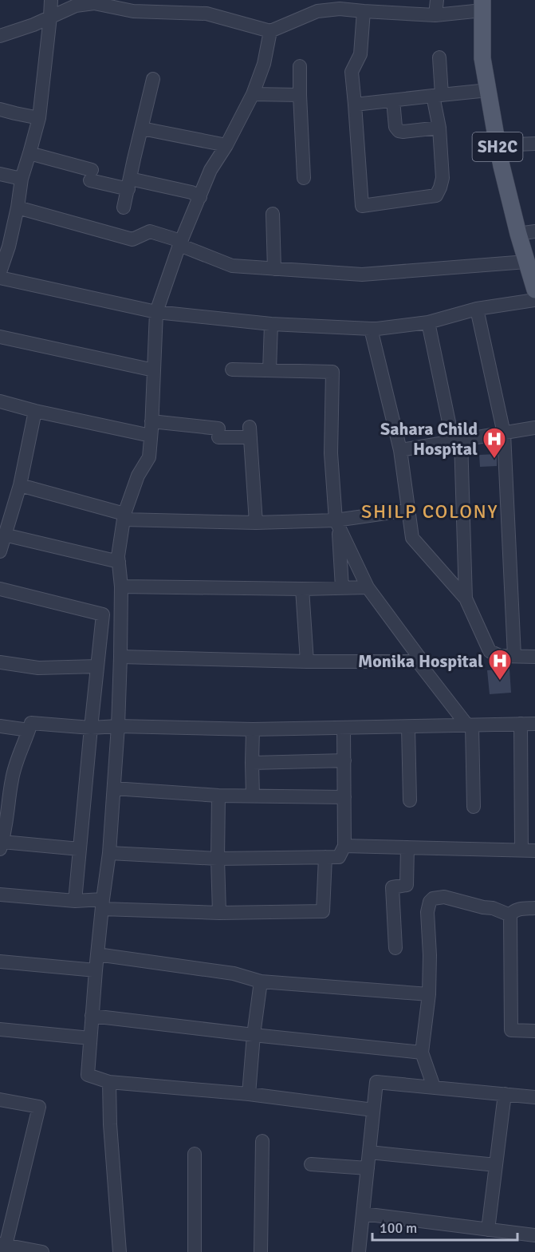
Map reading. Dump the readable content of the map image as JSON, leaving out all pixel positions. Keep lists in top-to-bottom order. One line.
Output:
{"streets":{"main road":["SH2C"]},"districts":["SHILP COLONY"],"places":{"hospital":["Sahara Child Hospital","Monika Hospital"]},"scale_bar":"100 m"}
